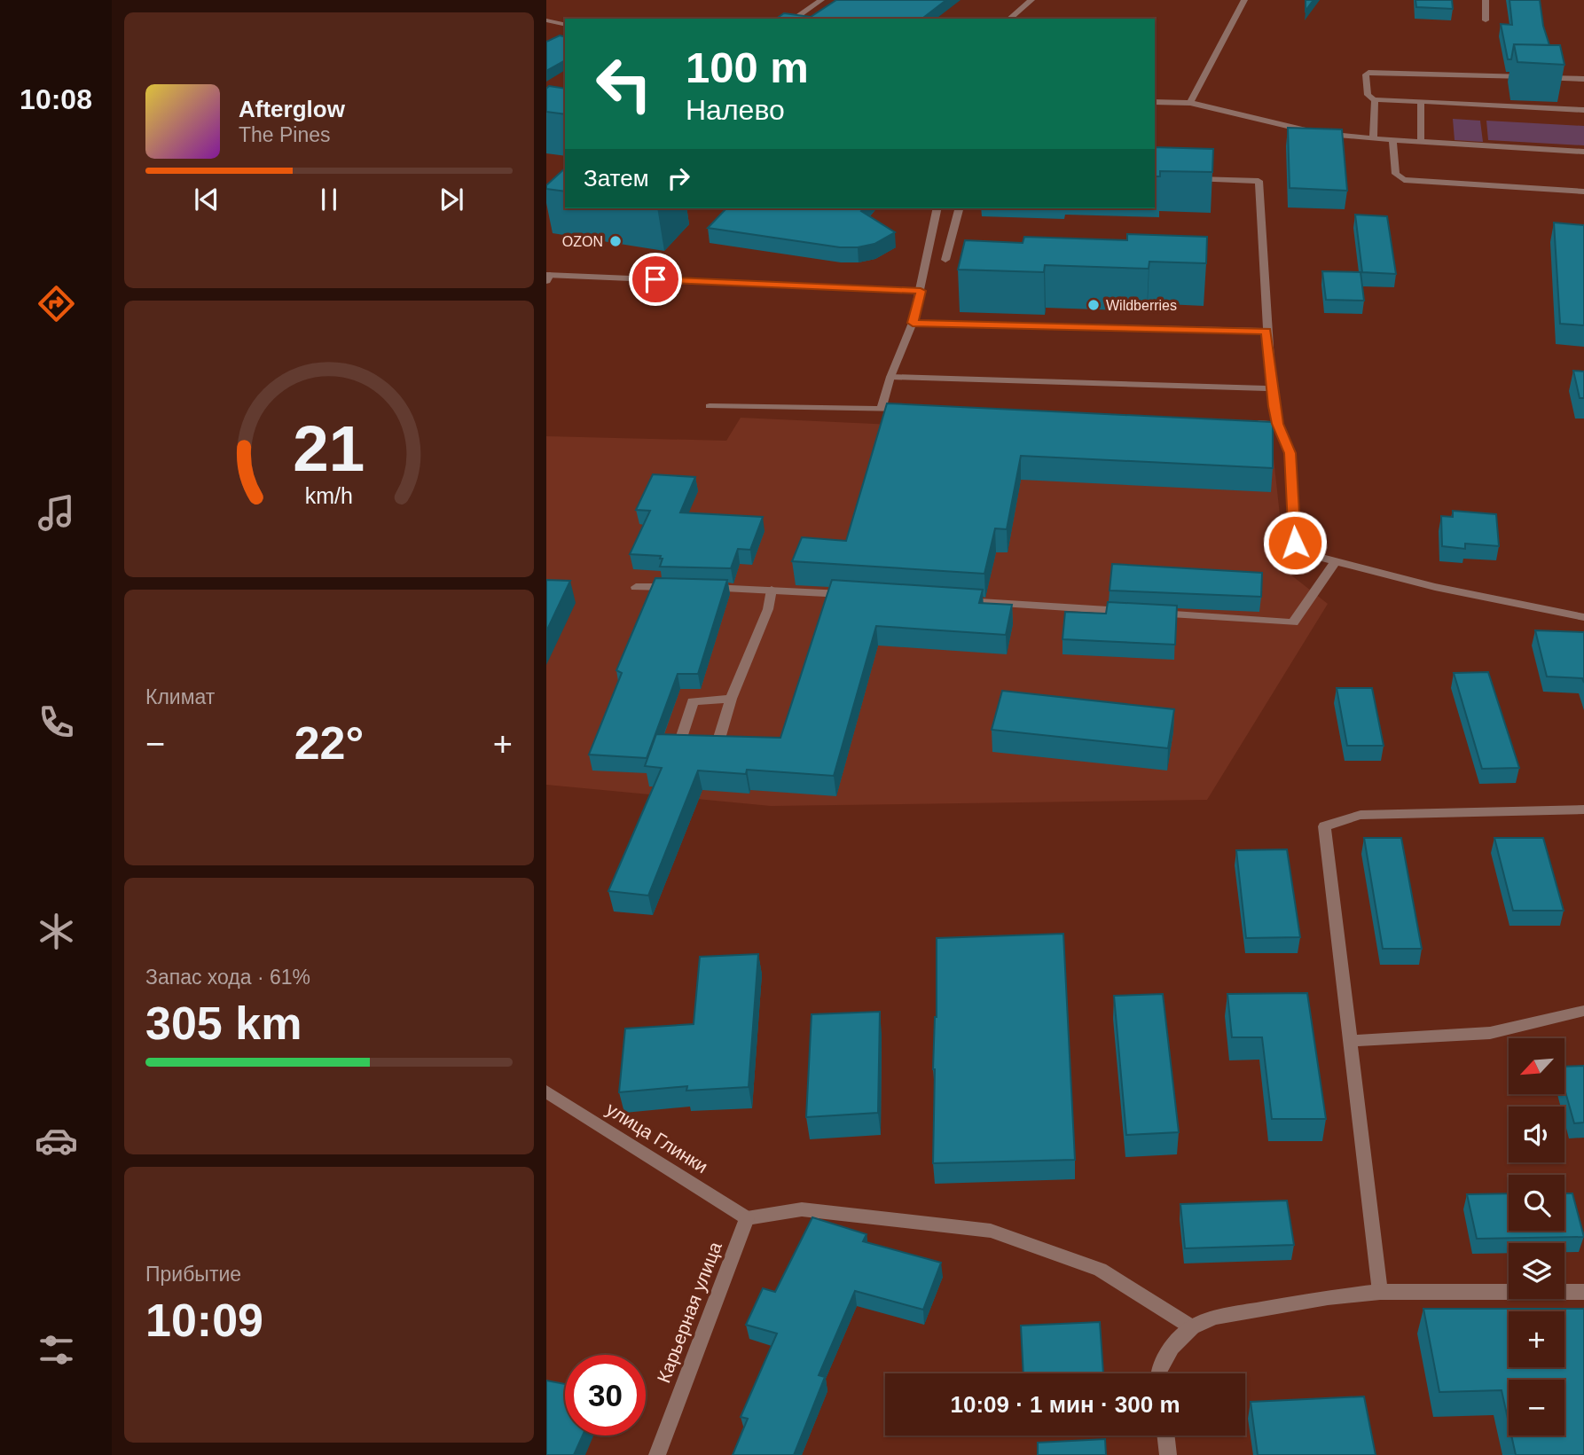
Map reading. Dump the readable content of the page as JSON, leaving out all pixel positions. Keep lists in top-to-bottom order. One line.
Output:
{"streets":{"street":["улица Глинки","Карьерная улица"]},"crossings":[["улица Глинки","Карьерная улица"]],"places":["OZON","Wildberries"],"north":"bottom left","page":{"tabs":"10:08","turn":["100 m","Налево"],"song":["Afterglow","The Pines"],"then":"Затем","tile":["Климат",["Запас хода · 61%","305 km"],["Прибытие","10:09"]],"heat":["−","22°","+"],"map_buttons":["+","−"],"limit":"30","trip":"10:09 · 1 мин · 300 m","gauge":["21","km/h"]}}
